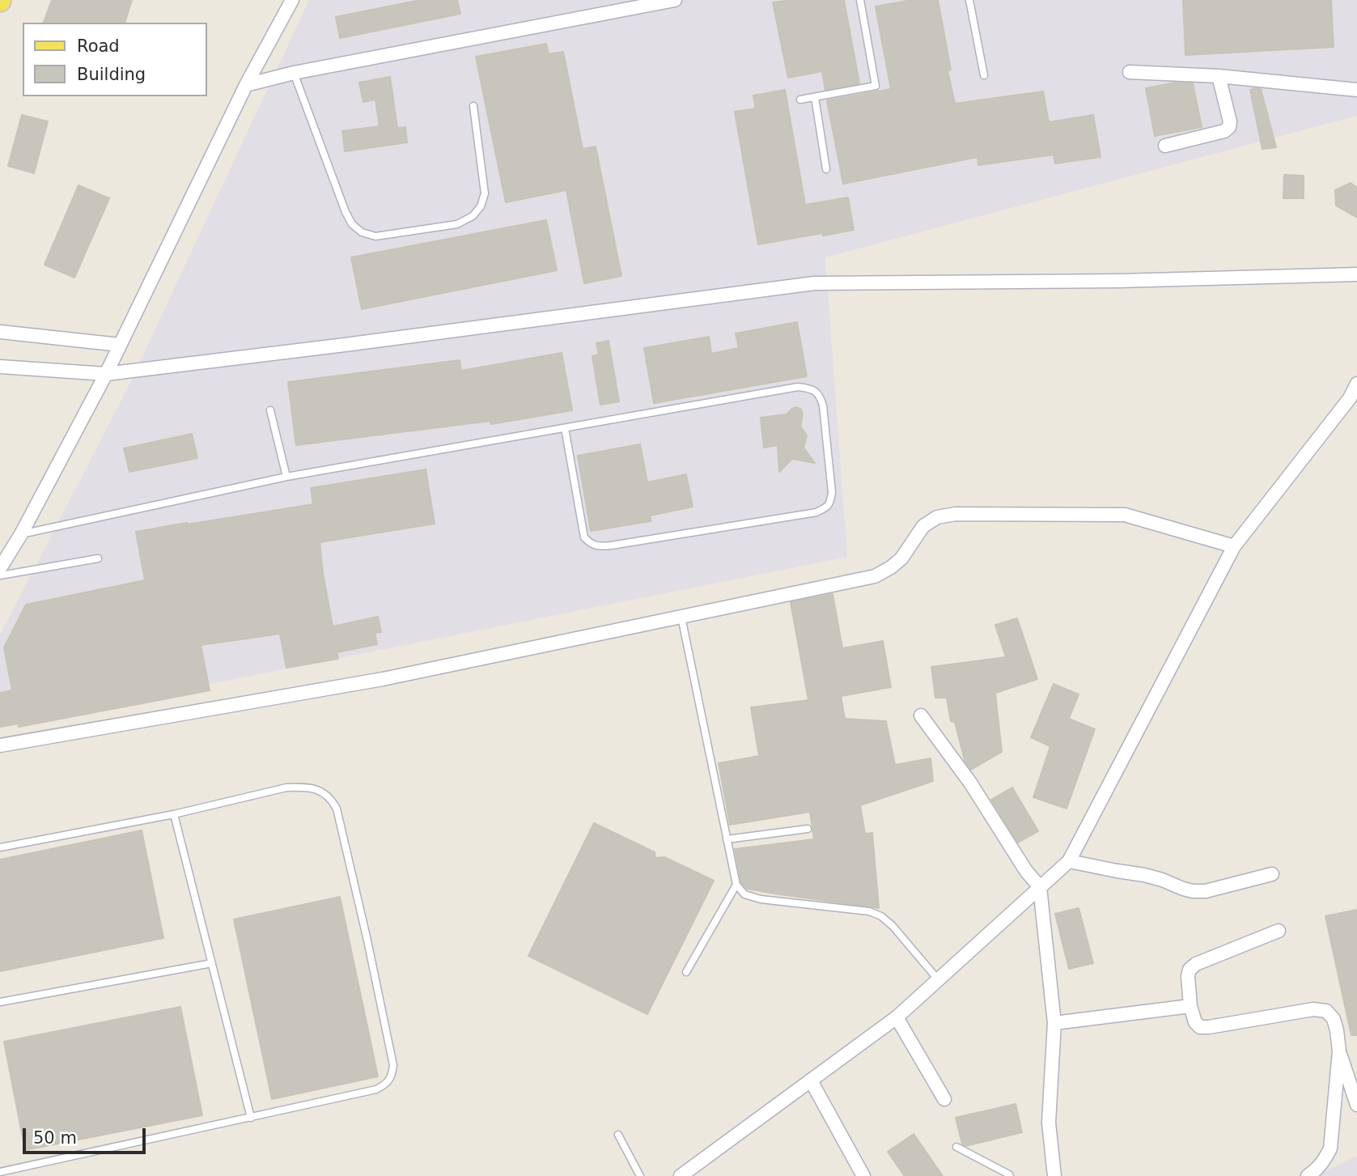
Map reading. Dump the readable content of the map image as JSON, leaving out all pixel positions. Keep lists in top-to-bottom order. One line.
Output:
{"legend":["Road","Building"],"scale_bar":"50 m"}
